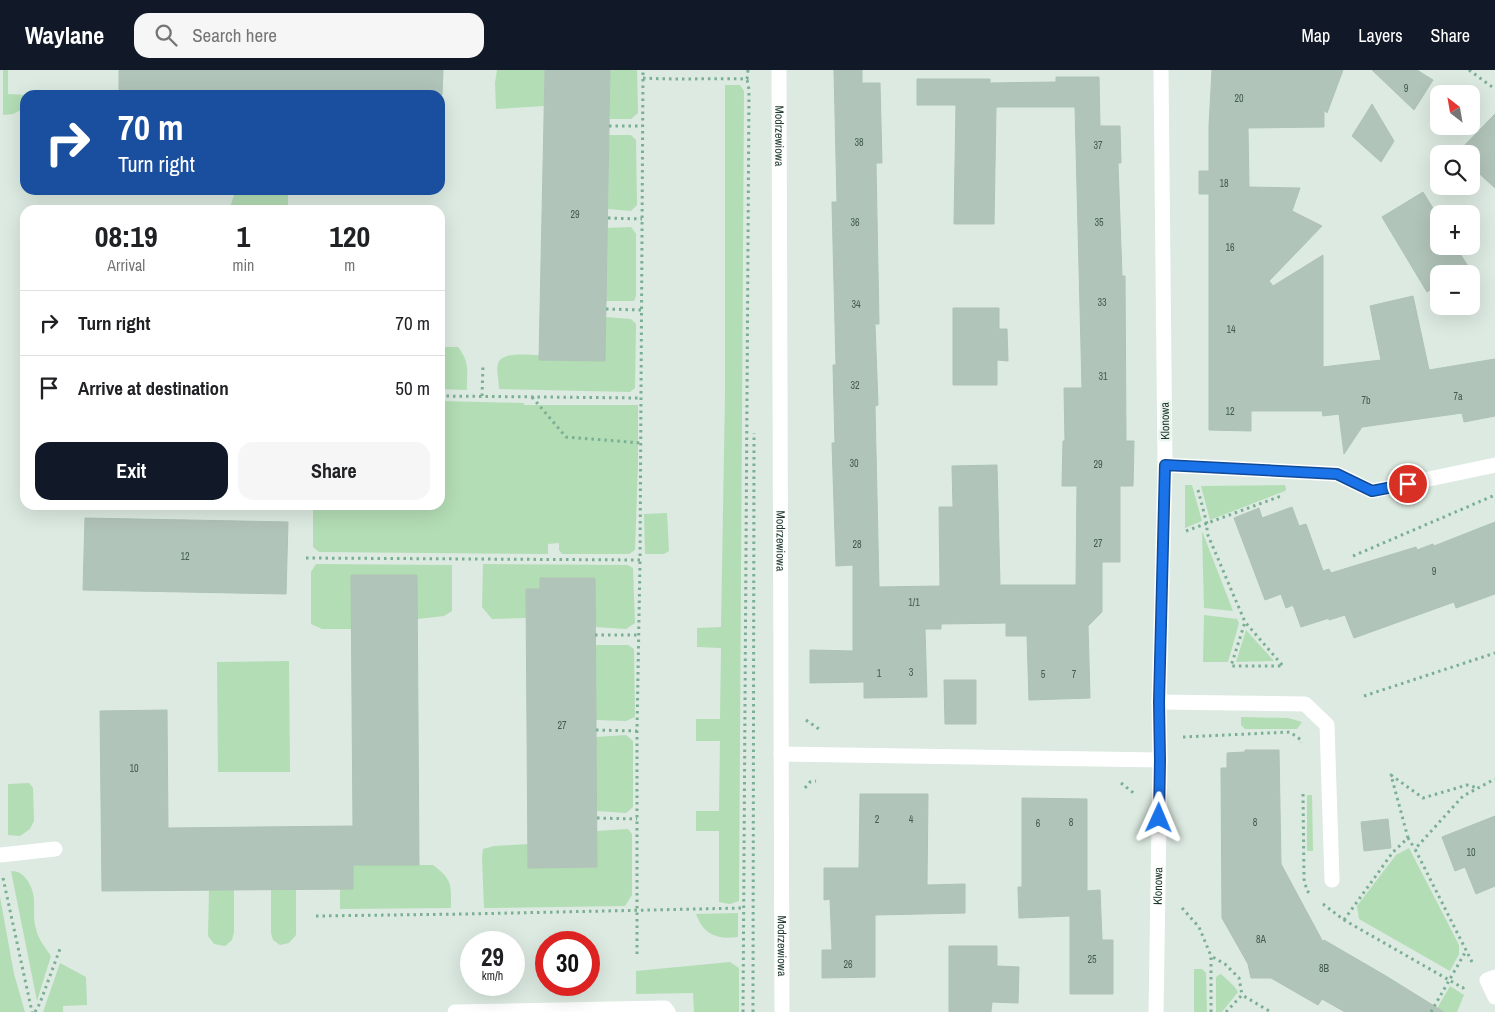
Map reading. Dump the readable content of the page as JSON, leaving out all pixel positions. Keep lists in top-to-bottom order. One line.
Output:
{"streets":{"street":["Modrzewiowa","Klonowa"]},"house_numbers":["9","20","38","37","18","29","36","35","16","33","34","14","31","32","7a","7b","12","30","29","27","28","12","9","1/1","3","1","5","7","27","10","2","4","8","8","6","10","8A","25","26","8B"],"north":"top left","page":{"header":"Waylane","search":"Search here","nav":["Map","Layers","Share"],"map_buttons":["+","−"],"turn":["70 m","Turn right"],"eta":["08:19","Arrival","1","min","120","m"],"list":[{"name":"Turn right","value":"70 m"},{"name":"Arrive at destination","value":"50 m"}],"buttons":["Exit","Share"],"speed":"29 km/h","limit":"30"}}
